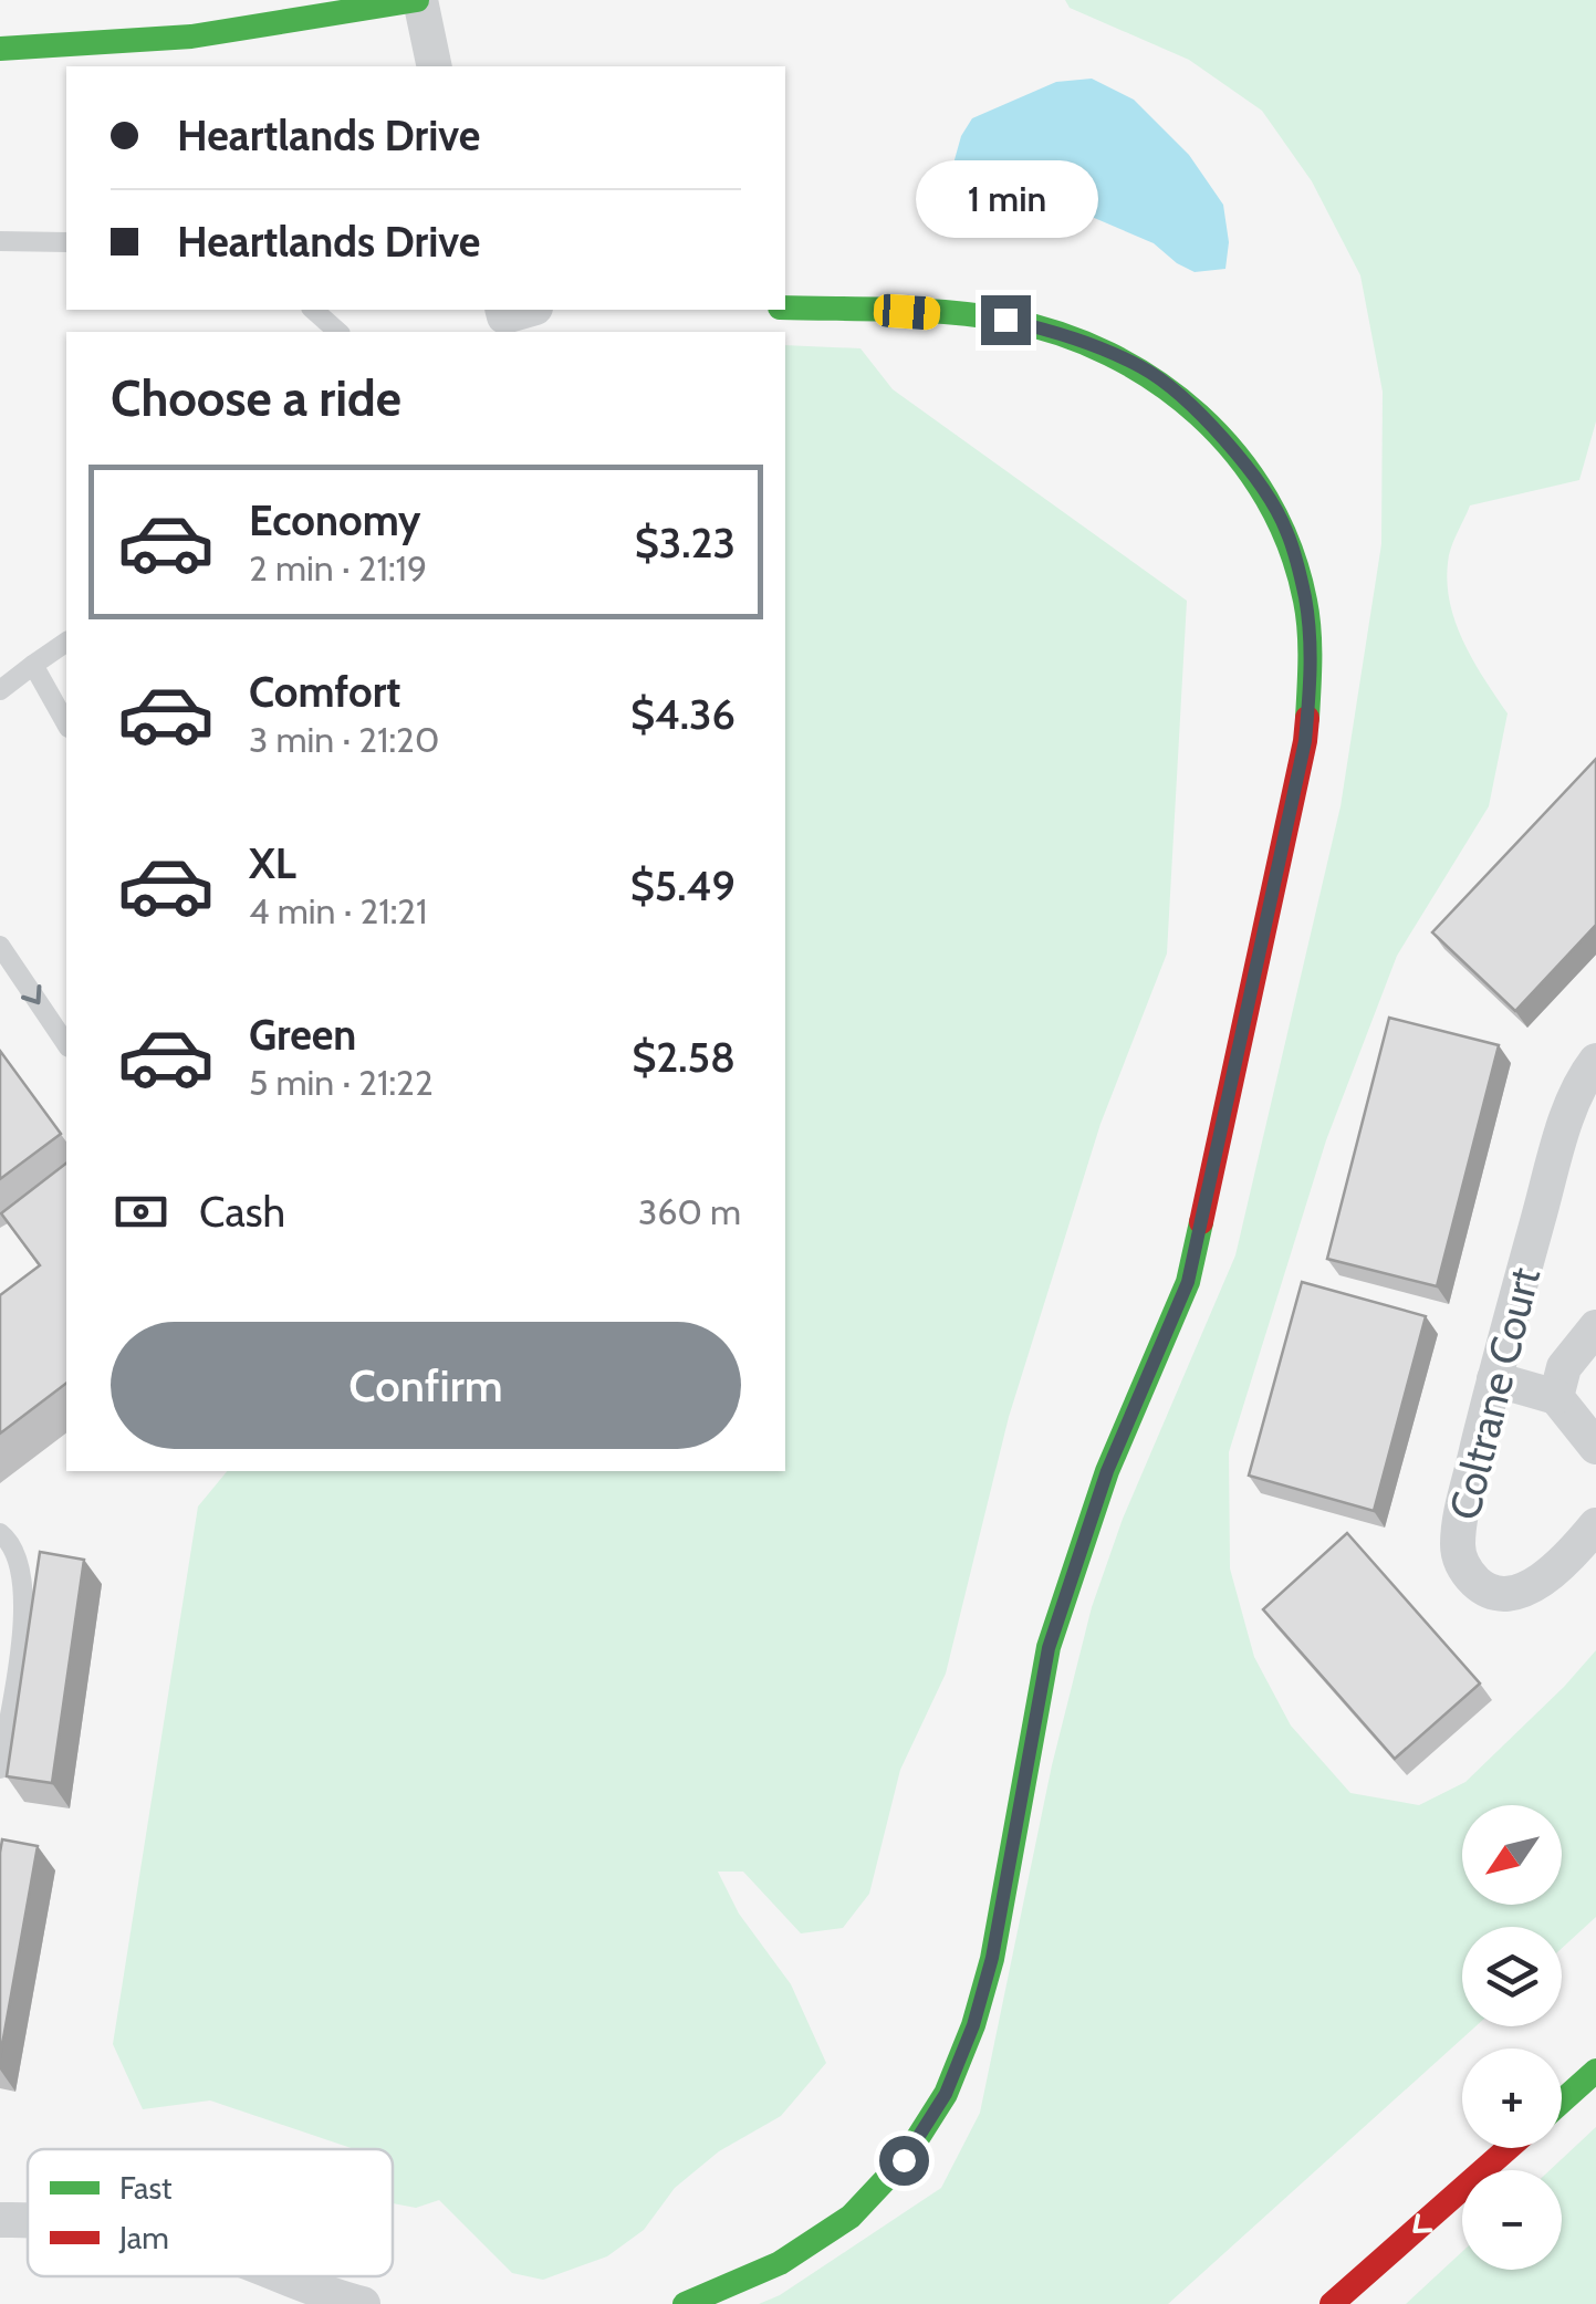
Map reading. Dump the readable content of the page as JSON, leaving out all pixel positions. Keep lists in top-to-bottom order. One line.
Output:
{"streets":{"street":["Coltrane Court"]},"legend":["Fast","Jam"],"north":"bottom left","page":{"banner":["Heartlands Drive","Heartlands Drive"],"bubble":"1 min","heading":"Choose a ride","list":[{"name":"Economy","note":"2 min · 21:19","value":"$3.23"},{"name":"Comfort","note":"3 min · 21:20","value":"$4.36"},{"name":"XL","note":"4 min · 21:21","value":"$5.49"},{"name":"Green","note":"5 min · 21:22","value":"$2.58"}],"pay":["Cash","360 m"],"buttons":"Confirm","map_buttons":["+","−"]}}
